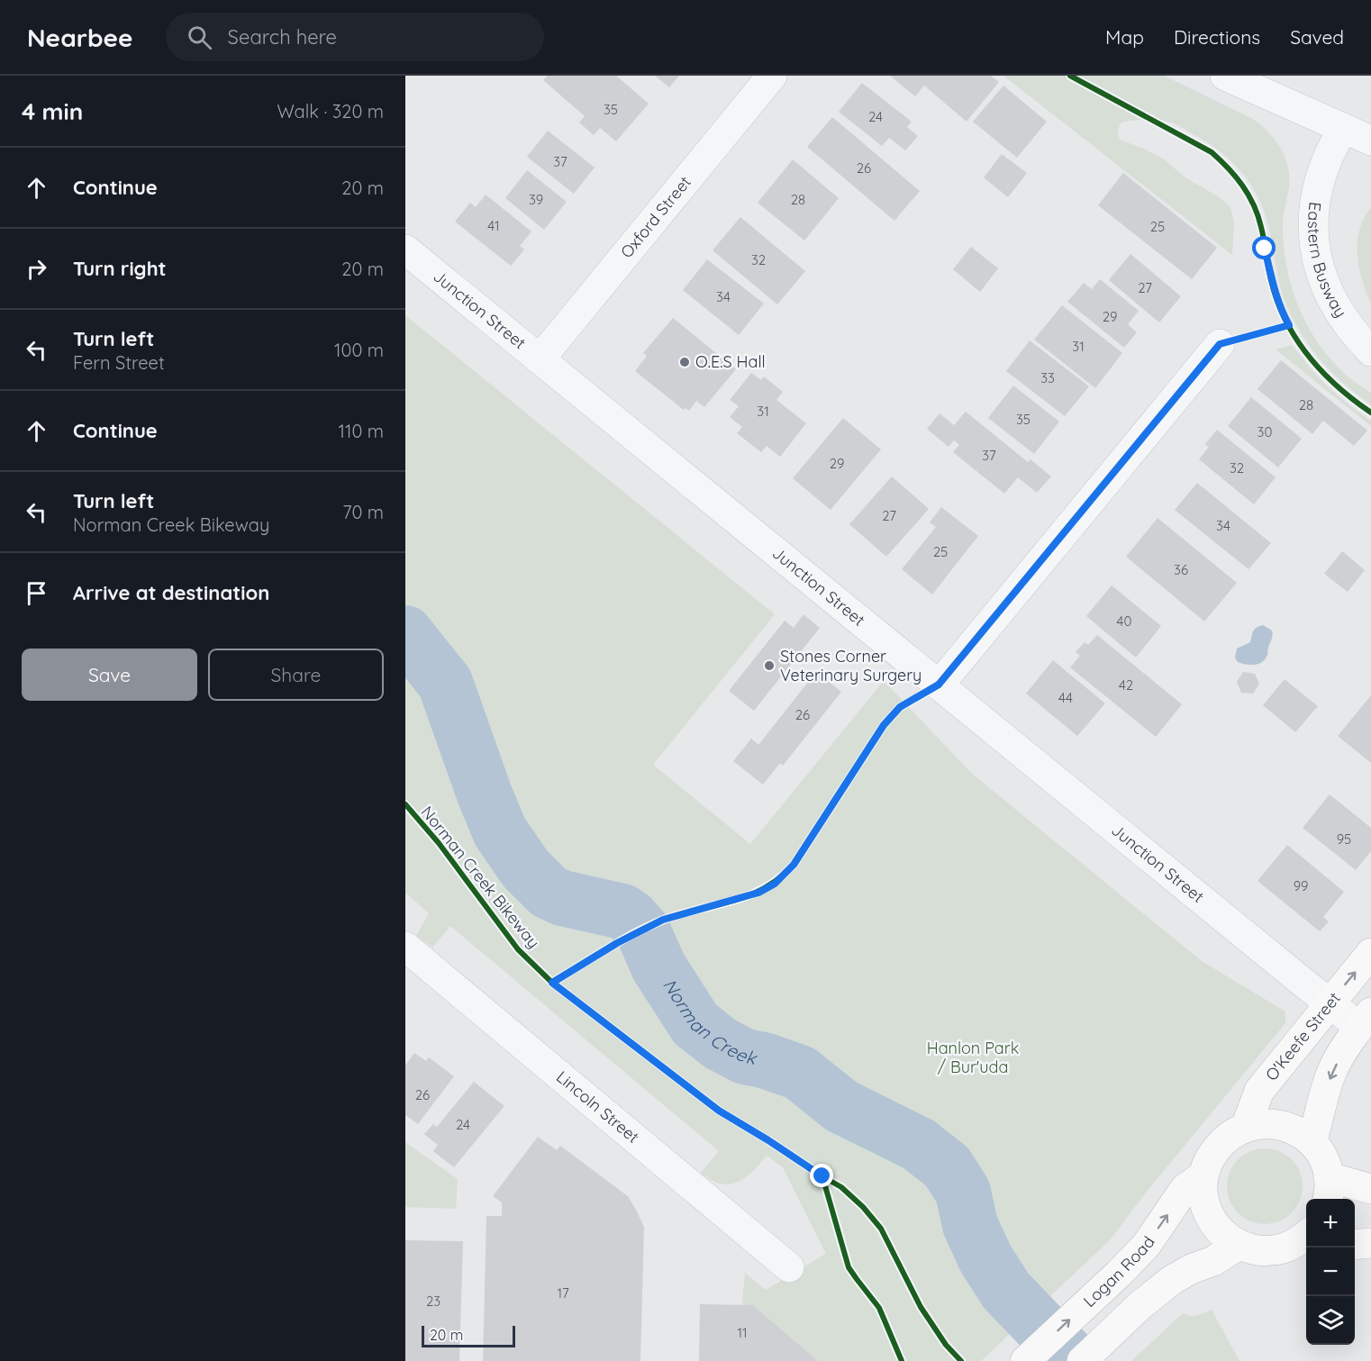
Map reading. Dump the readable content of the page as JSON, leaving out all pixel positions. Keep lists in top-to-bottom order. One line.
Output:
{"streets":{"main road":["O'Keefe Street","Logan Road"],"street":["Oxford Street","Eastern Busway","Junction Street","Lincoln Street"],"cycle path":["Norman Creek Bikeway"]},"crossings":[["Oxford Street","Junction Street"],["Junction Street","O'Keefe Street"]],"water":["Norman Creek"],"parks":["Hanlon Park / Bur'uda"],"places":["O.E.S Hall","Stones Corner Veterinary Surgery"],"house_numbers":["35","24","37","26","39","28","41","25","32","27","34","29","31","33","28","31","35","30","37","29","32","27","34","25","36","40","42","44","26","95","99","26","24","17","23","11"],"scale_bar":"20 m","page":{"header":"Nearbee","search":"Search here","nav":["Map","Directions","Saved"],"heading":["4 min","Walk · 320 m"],"list":[["Continue","20 m"],["Turn right","20 m"],["Turn left","Fern Street","100 m"],["Continue","110 m"],["Turn left","Norman Creek Bikeway","70 m"],"Arrive at destination"],"buttons":["Save","Share"],"map_buttons":["+","−"],"scale":"20 m"}}
